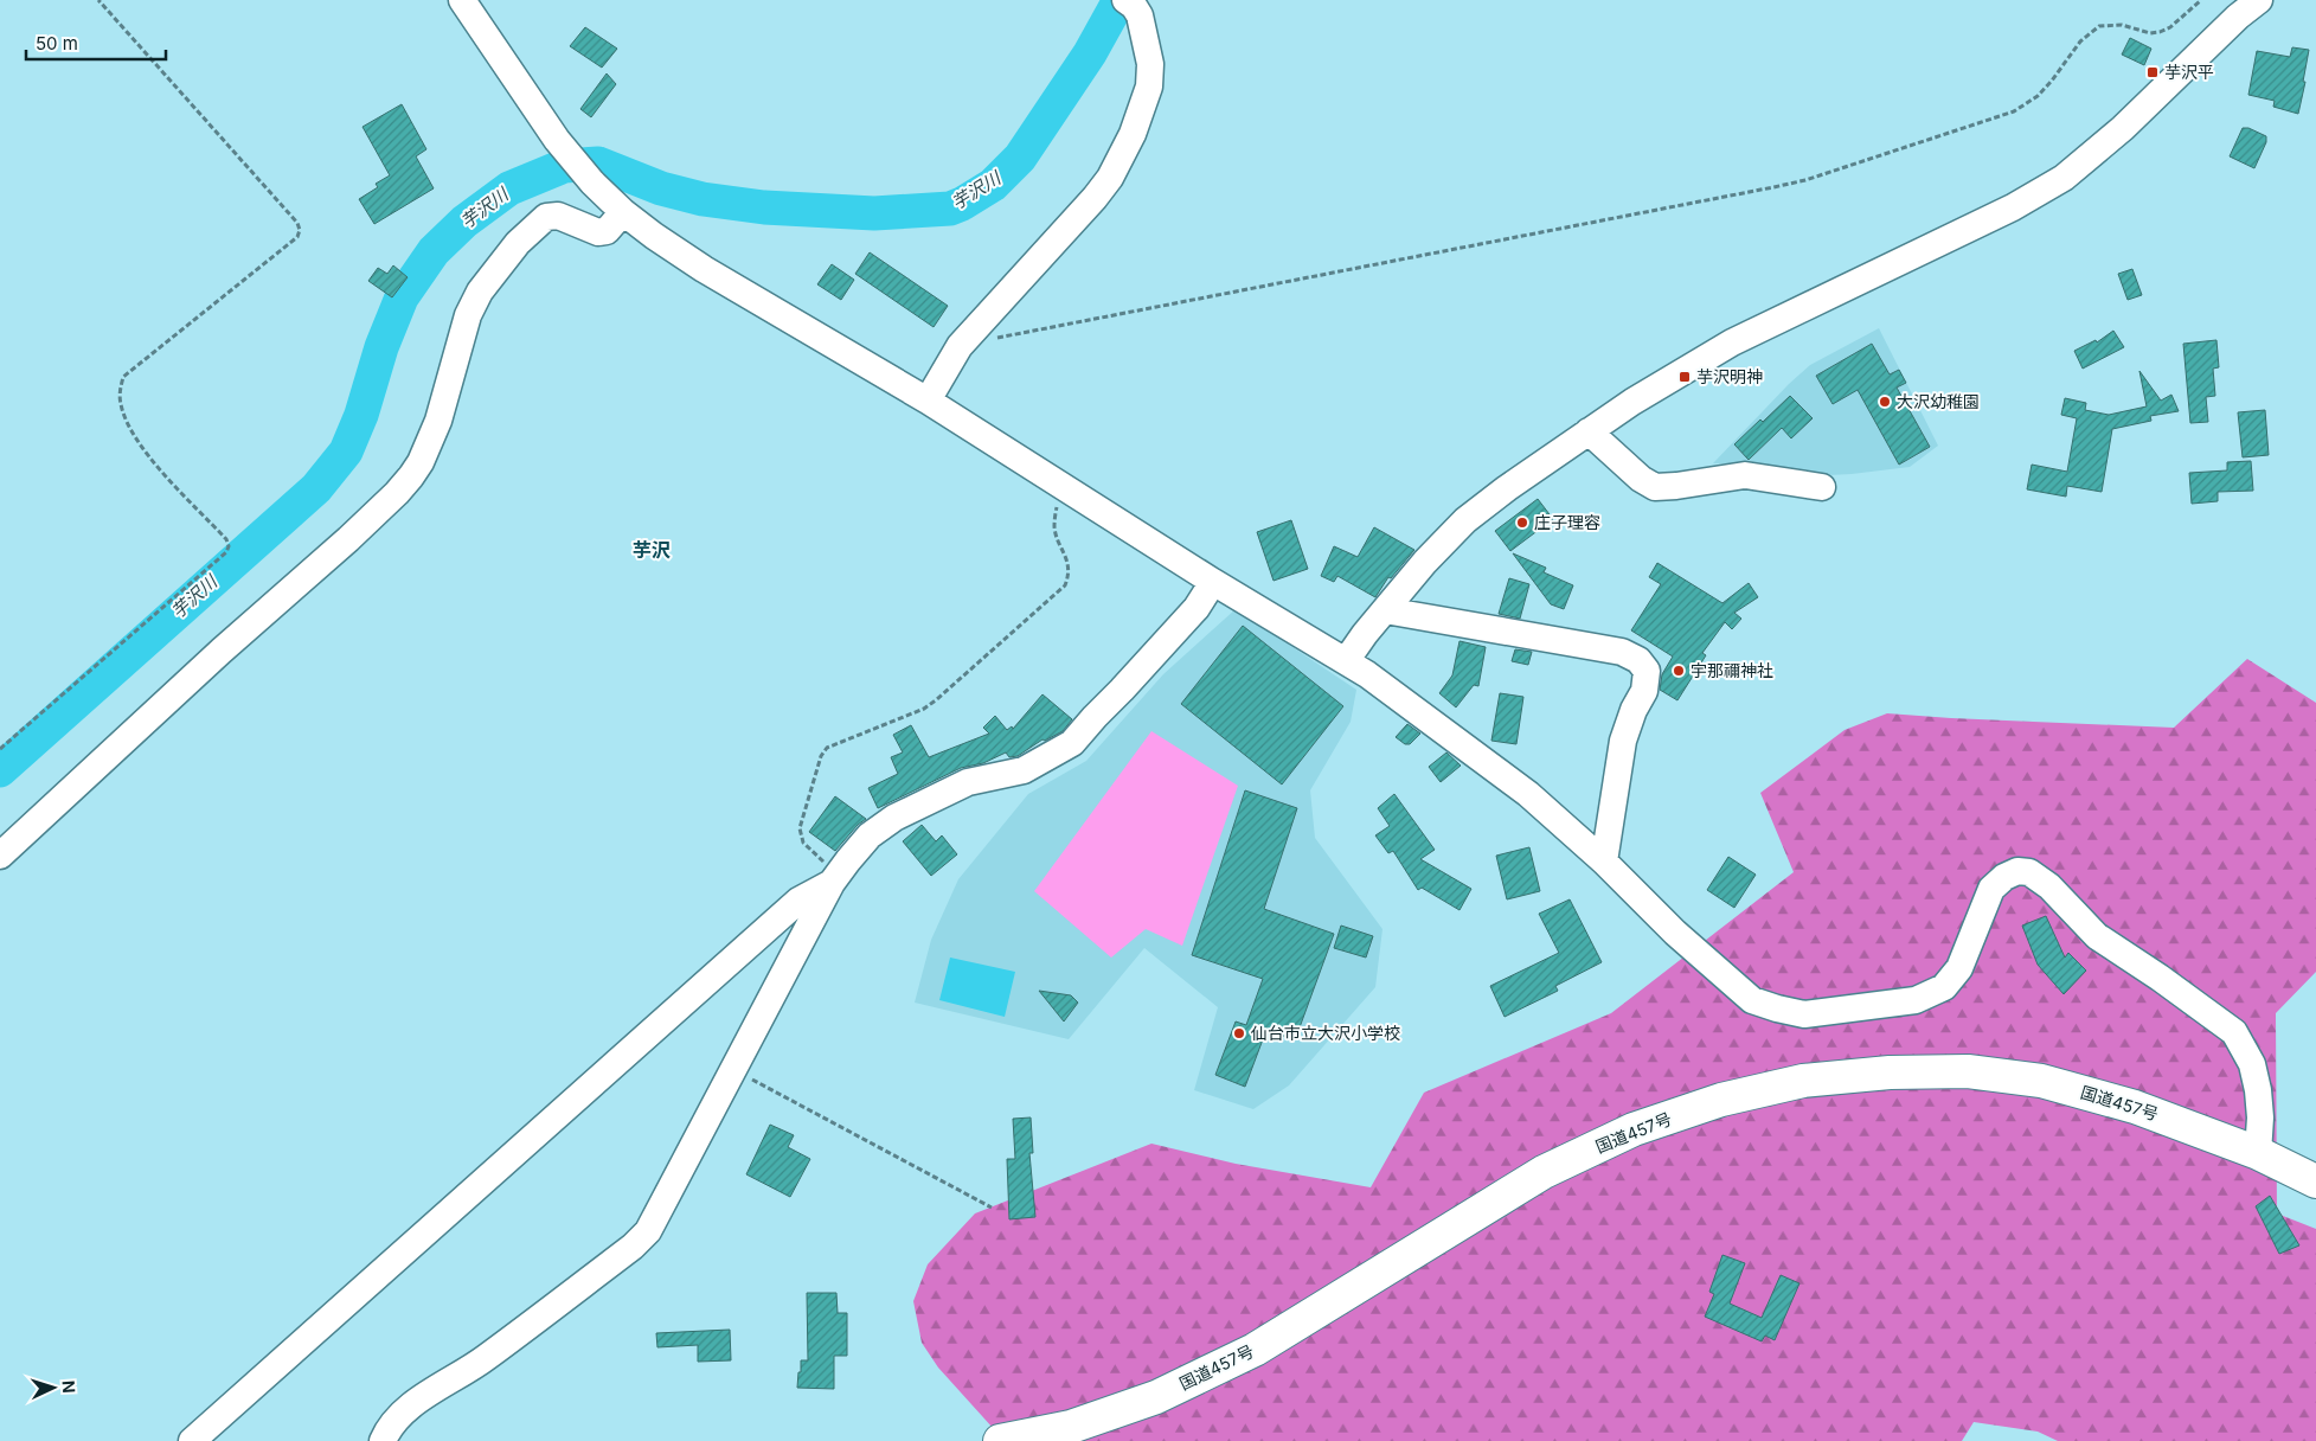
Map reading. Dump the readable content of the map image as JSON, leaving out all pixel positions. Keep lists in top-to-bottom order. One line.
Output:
{"streets":{"highway":["国道457号"]},"districts":["芋沢"],"water":["芋沢川"],"places":{"transit":["芋沢平","芋沢明神"],"other":["大沢幼稚園","庄子理容","宇那禰神社","仙台市立大沢小学校"]},"scale_bar":"50 m","north":"right"}
